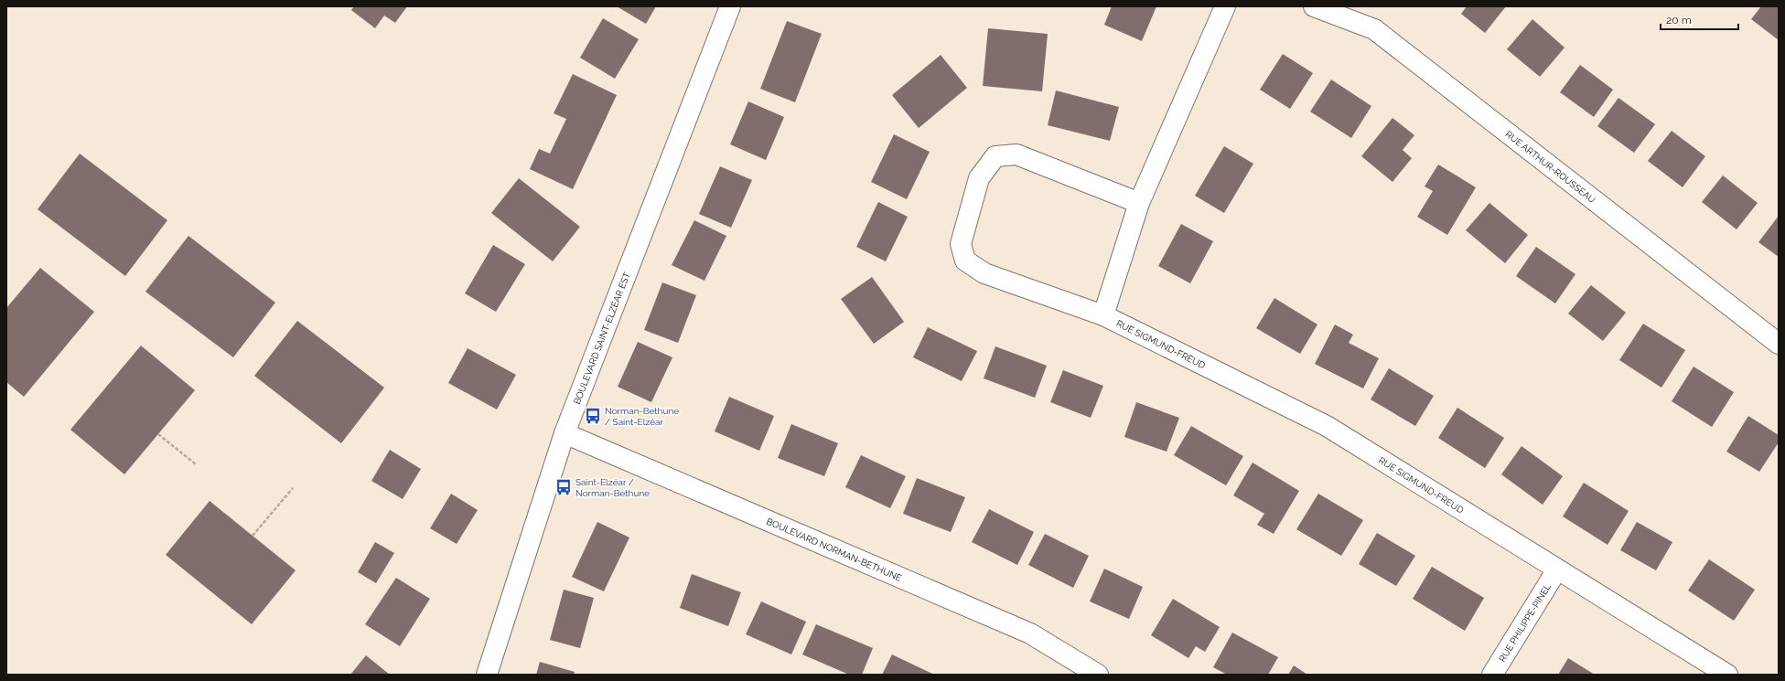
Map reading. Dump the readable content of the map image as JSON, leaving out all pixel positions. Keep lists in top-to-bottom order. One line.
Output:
{"streets":{"street":["RUE ARTHUR-ROUSSEAU","BOULEVARD SAINT-ELZÉAR EST","RUE SIGMUND-FREUD","BOULEVARD NORMAN-BETHUNE","RUE PHILIPPE-PINEL"]},"crossings":[["BOULEVARD SAINT-ELZÉAR EST","BOULEVARD NORMAN-BETHUNE"],["RUE SIGMUND-FREUD","RUE PHILIPPE-PINEL"]],"places":{"bus stop":["Norman-Bethune / Saint-Elzéar","Saint-Elzéar / Norman-Bethune"]},"scale_bar":"20 m"}
